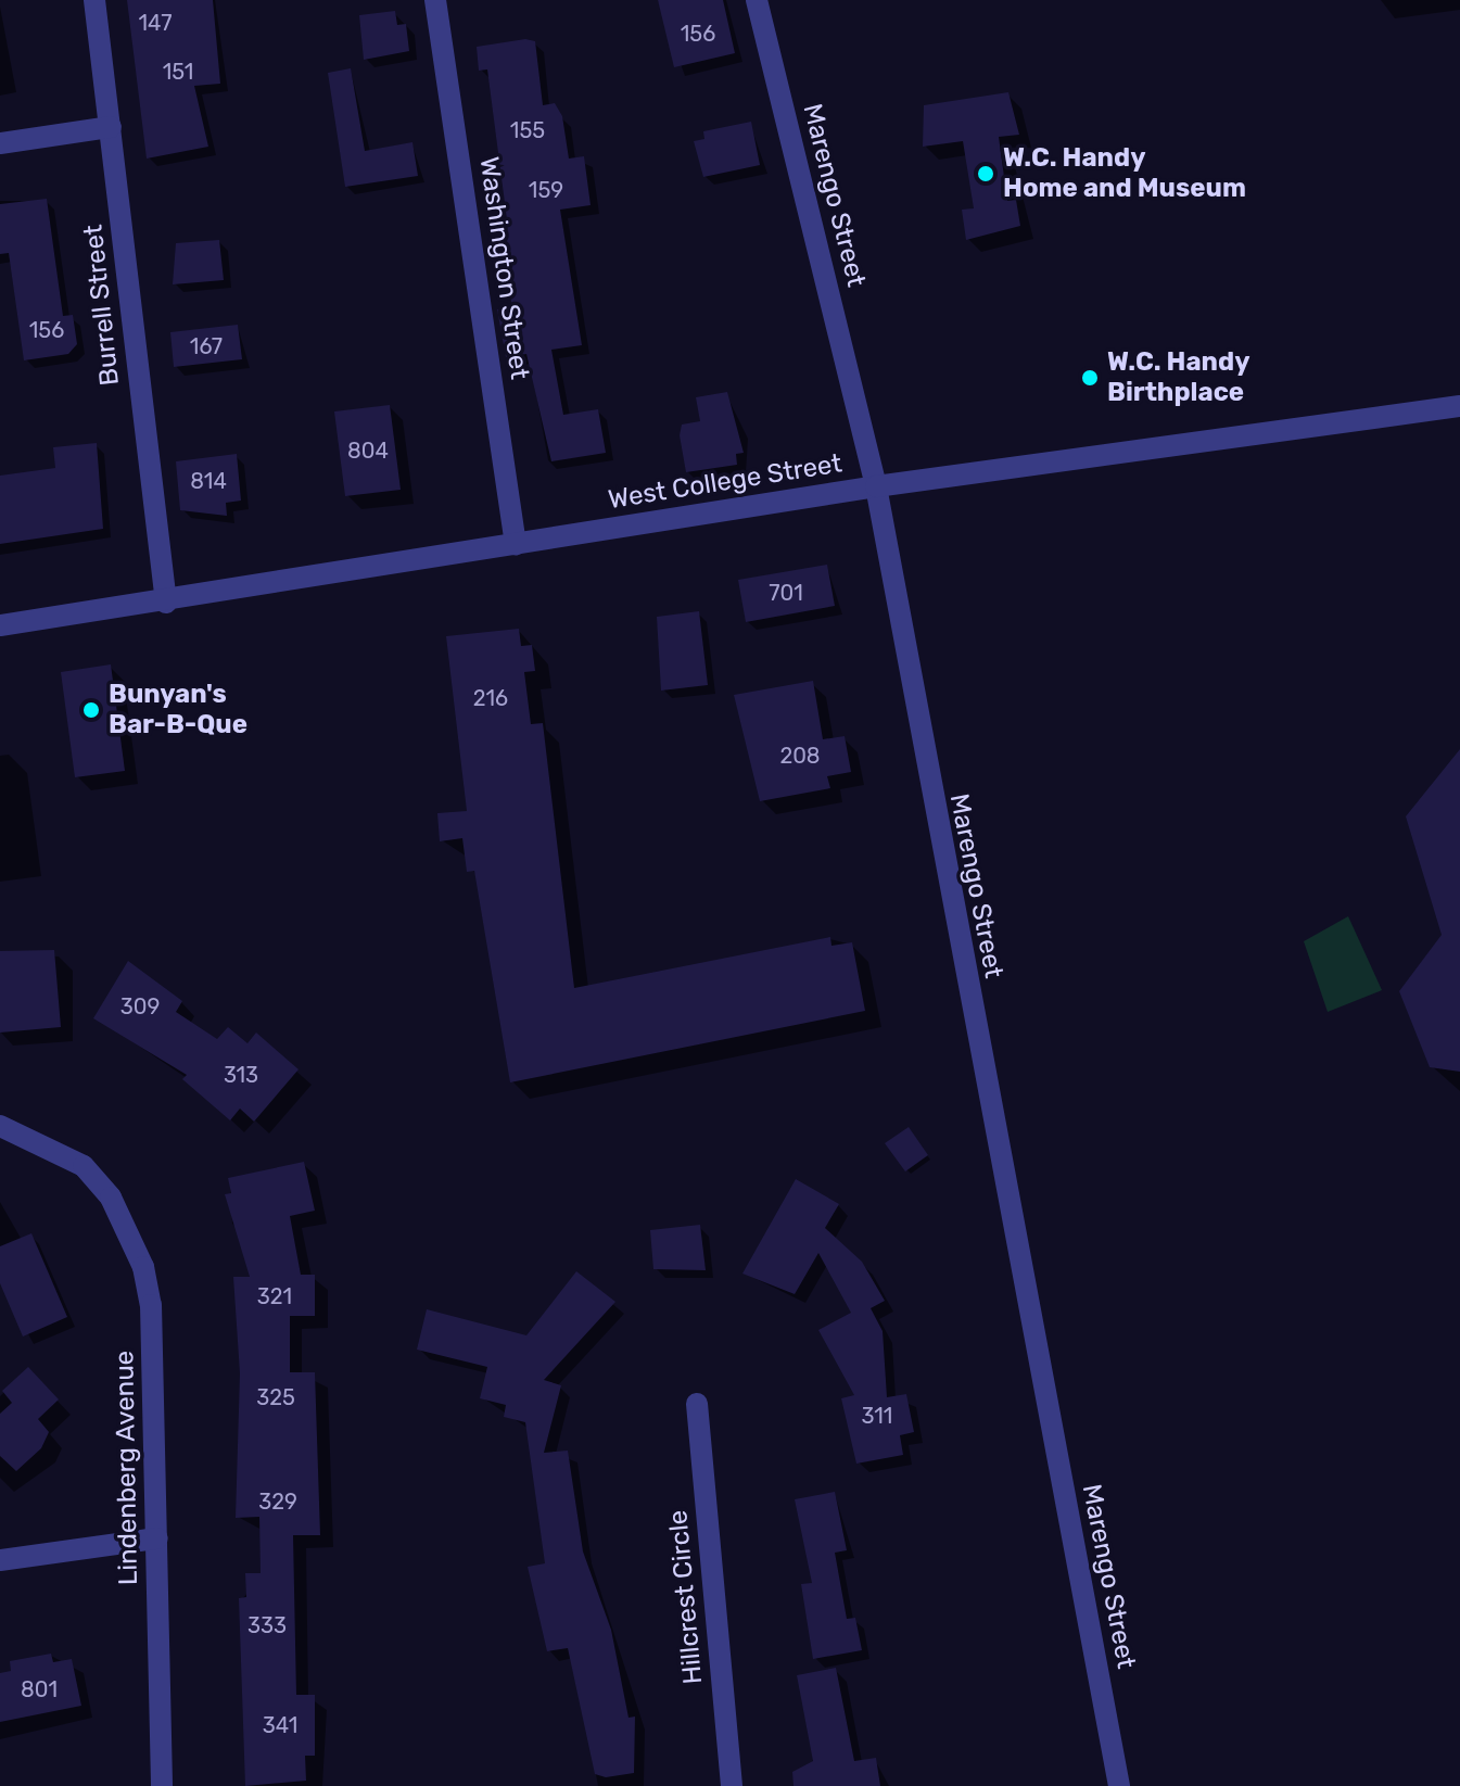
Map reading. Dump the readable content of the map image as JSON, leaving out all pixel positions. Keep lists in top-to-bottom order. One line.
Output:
{"streets":{"street":["Marengo Street","Washington Street","Burrell Street","West College Street","Lindenberg Avenue","Hillcrest Circle"]},"crossings":[["Marengo Street","West College Street"],["Washington Street","West College Street"],["Burrell Street","West College Street"]],"places":["W.C. Handy Home and Museum","W.C. Handy Birthplace","Bunyan's Bar-B-Que"],"house_numbers":["147","156","151","155","159","156","167","804","814","701","216","208","309","313","321","325","311","329","333","801","341"]}
